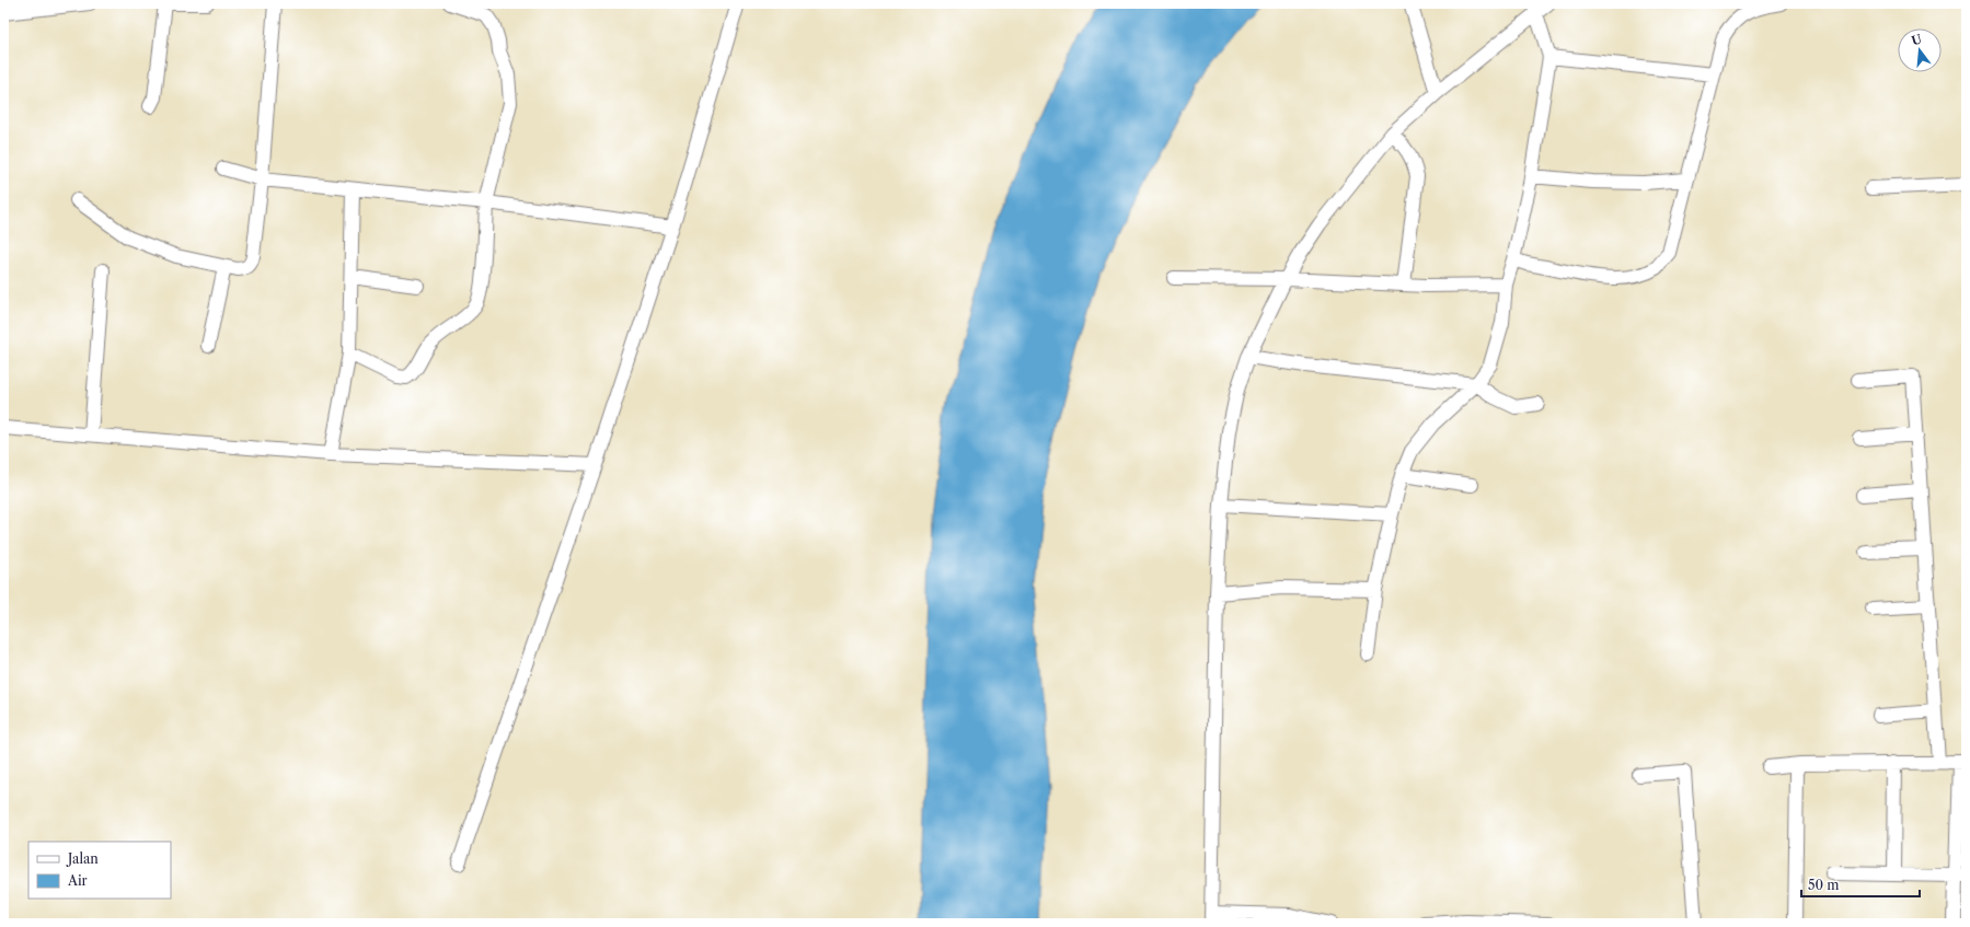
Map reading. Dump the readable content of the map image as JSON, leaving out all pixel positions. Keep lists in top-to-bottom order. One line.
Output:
{"legend":["Jalan","Air"],"scale_bar":"50 m","north":"top"}
